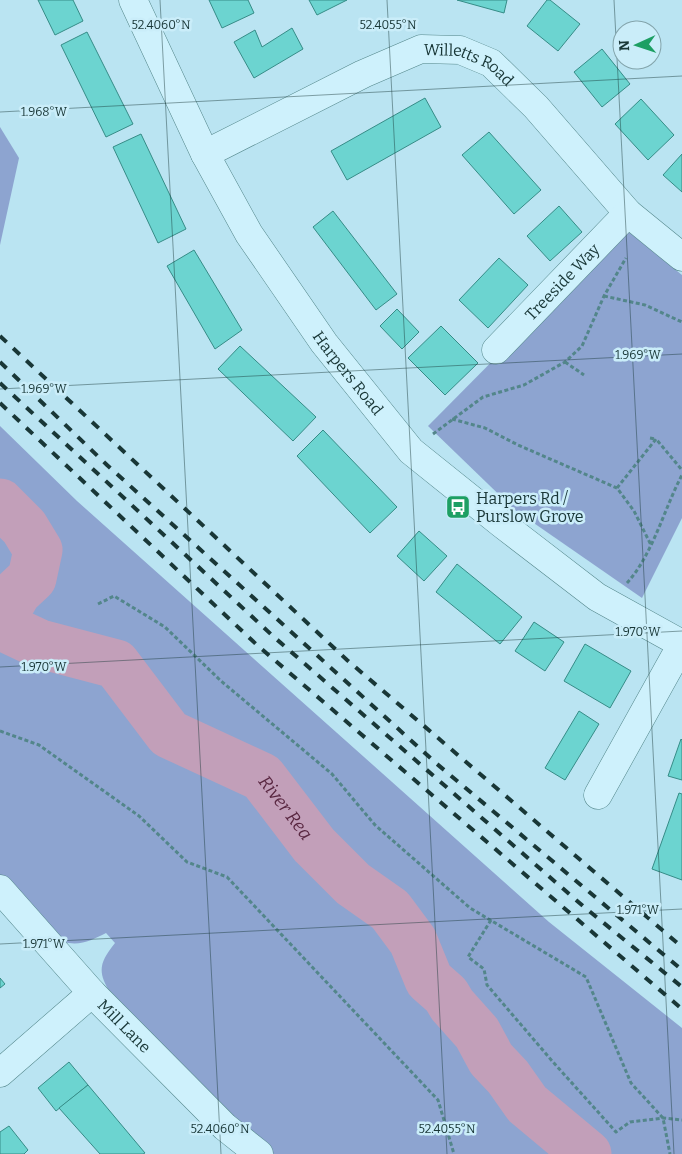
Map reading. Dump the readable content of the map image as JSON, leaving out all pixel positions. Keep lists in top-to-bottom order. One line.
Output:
{"streets":{"street":["Willetts Road","Treeside Way","Harpers Road","Mill Lane"]},"crossings":[["Willetts Road","Treeside Way"],["Willetts Road","Harpers Road"]],"water":["River Rea"],"places":{"bus stop":["Harpers Rd / Purslow Grove"]},"north":"left","coordinates":["52.4060°N","52.4055°N","1.968°W","1.969°W","1.970°W","1.971°W"]}
